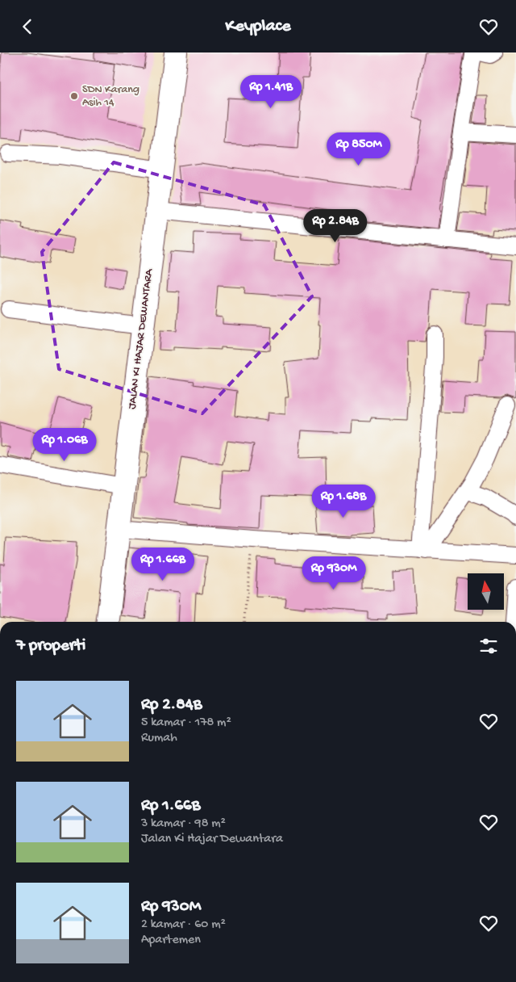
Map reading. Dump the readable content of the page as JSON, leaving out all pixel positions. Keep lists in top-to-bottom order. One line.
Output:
{"streets":{"main road":["JALAN KI HAJAR DEWANTARA"]},"places":["SDN Karang Asih 14"],"north":"top","page":{"header":"Keyplace","price":["Rp 1.41B","Rp 850M","Rp 2.84B","Rp 1.06B","Rp 1.68B","Rp 1.66B","Rp 930M"],"heading":"7 properti","list":[{"name":"Rp 2.84B","note":"5 kamar · 178 m² · Rumah"},{"name":"Rp 1.66B","note":"3 kamar · 98 m² · Jalan Ki Hajar Dewantara"},{"name":"Rp 930M","note":"2 kamar · 60 m² · Apartemen"}]}}
